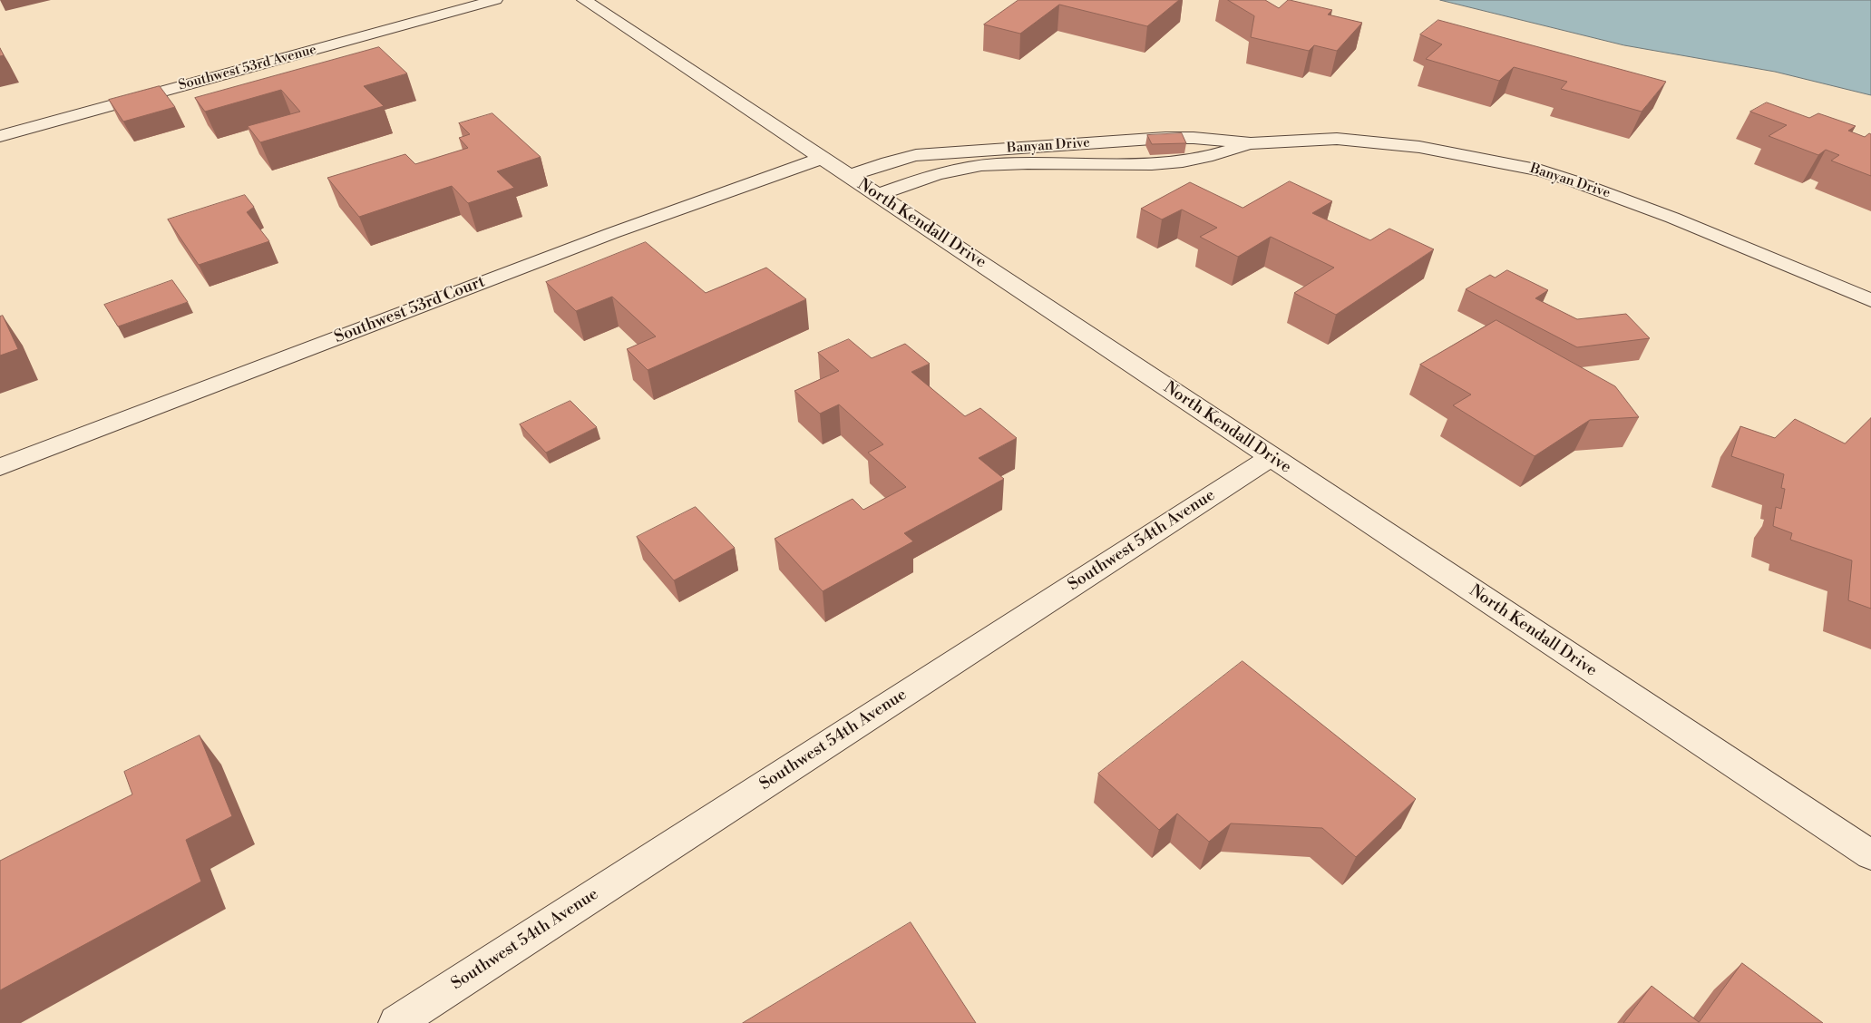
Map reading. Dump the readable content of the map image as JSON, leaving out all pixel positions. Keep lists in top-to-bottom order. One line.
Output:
{"streets":{"street":["Southwest 53rd Avenue","Banyan Drive","North Kendall Drive","Southwest 53rd Court","Southwest 54th Avenue"]},"crossings":[["Banyan Drive","North Kendall Drive"],["North Kendall Drive","Southwest 53rd Court"],["North Kendall Drive","Southwest 54th Avenue"]]}
